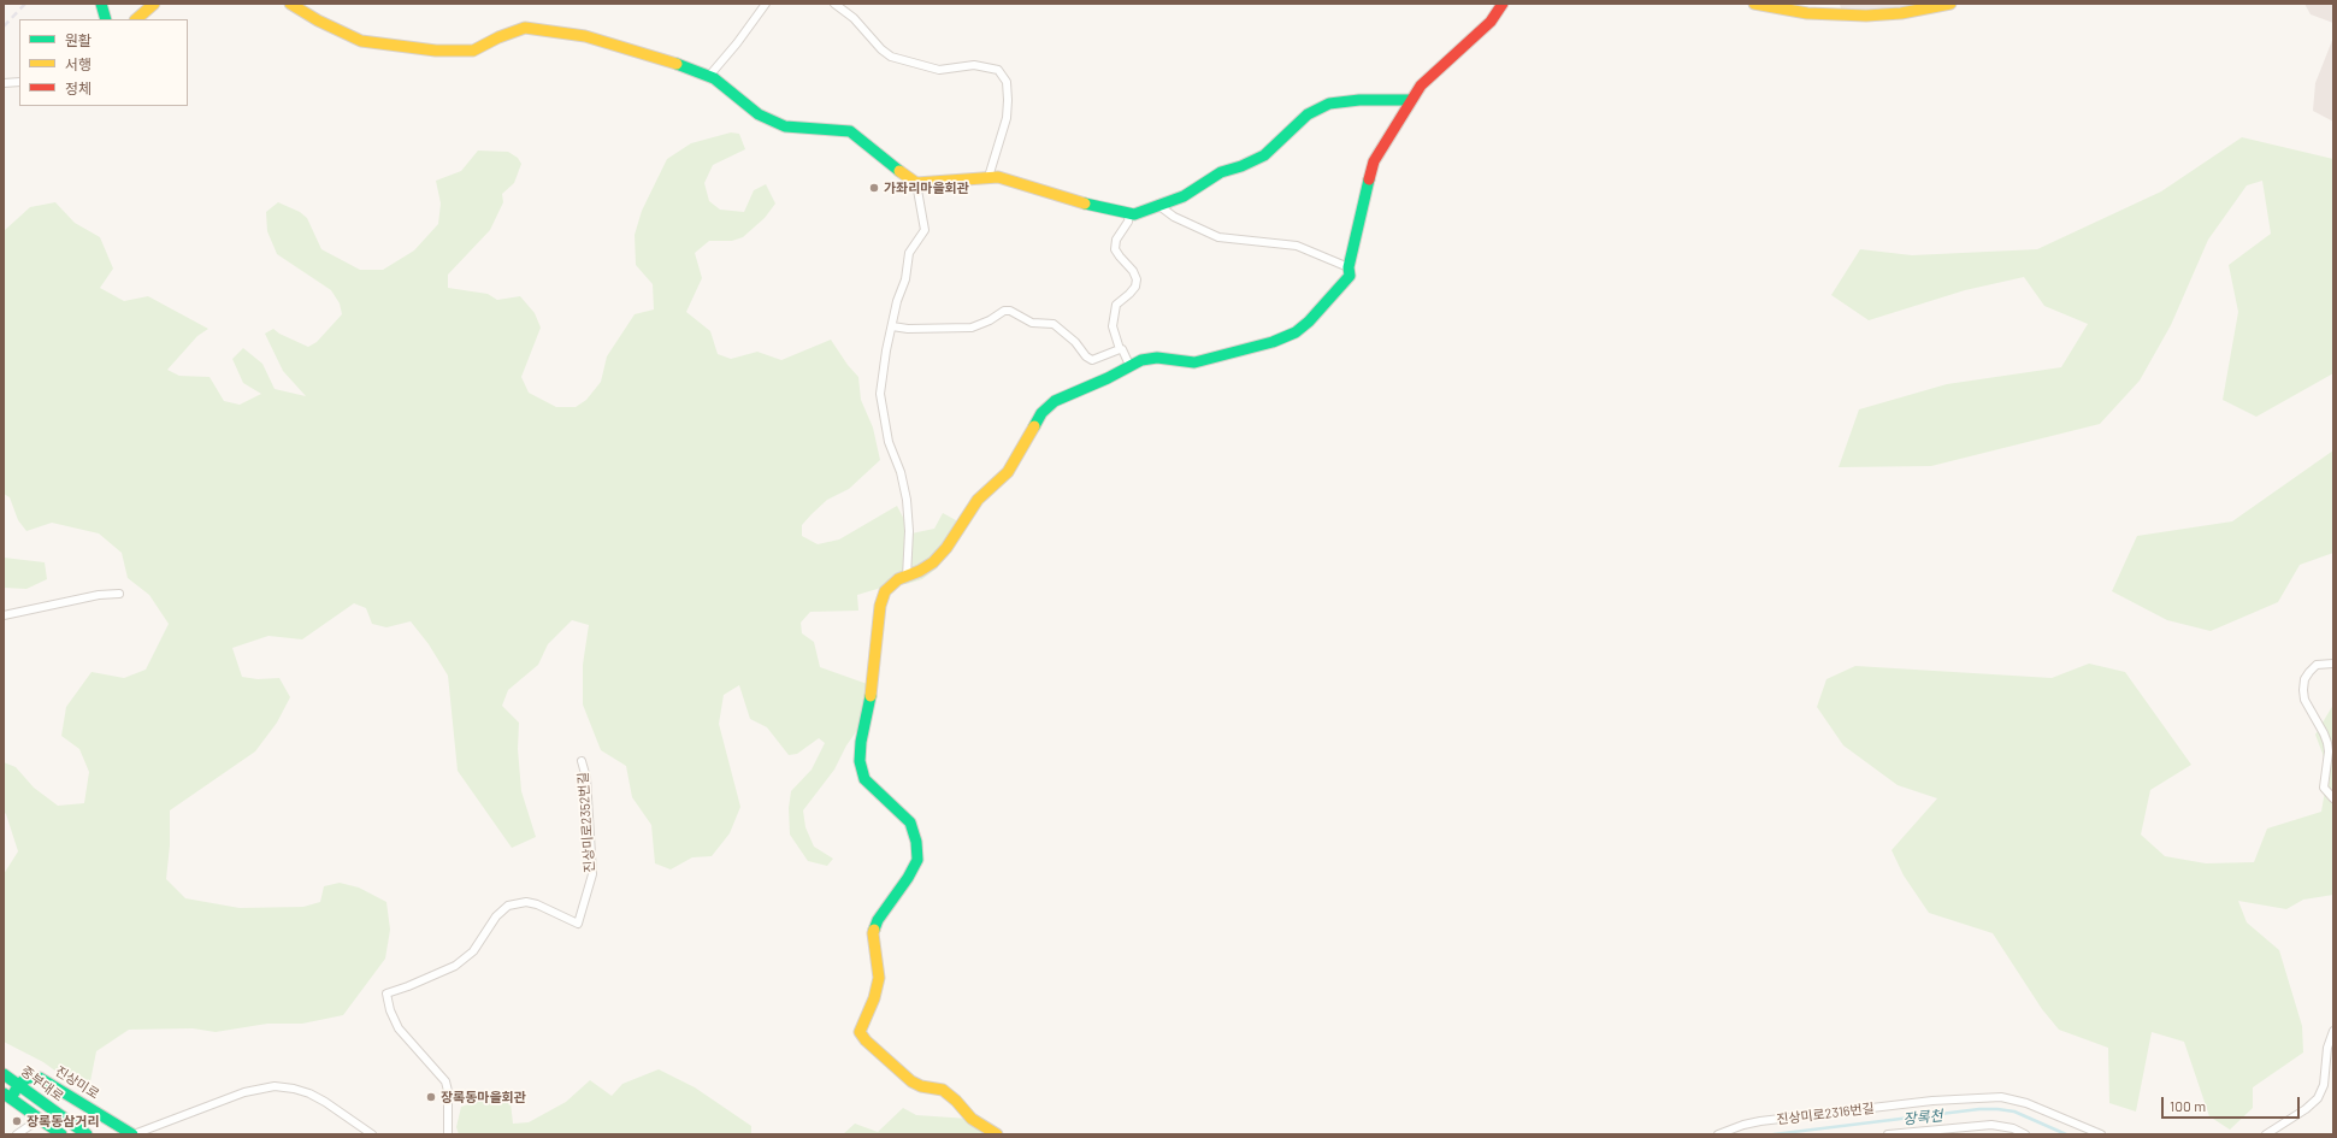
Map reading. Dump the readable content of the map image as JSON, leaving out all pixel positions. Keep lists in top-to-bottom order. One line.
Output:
{"streets":{"street":["진상미로2352번길","진상미로","중부대로","진상미로2316번길"]},"crossings":[["진상미로","중부대로"]],"water":["장록천"],"places":["가좌리마을회관","장록동마을회관","장록동삼거리"],"legend":["원활","서행","정체"],"scale_bar":"100 m"}
